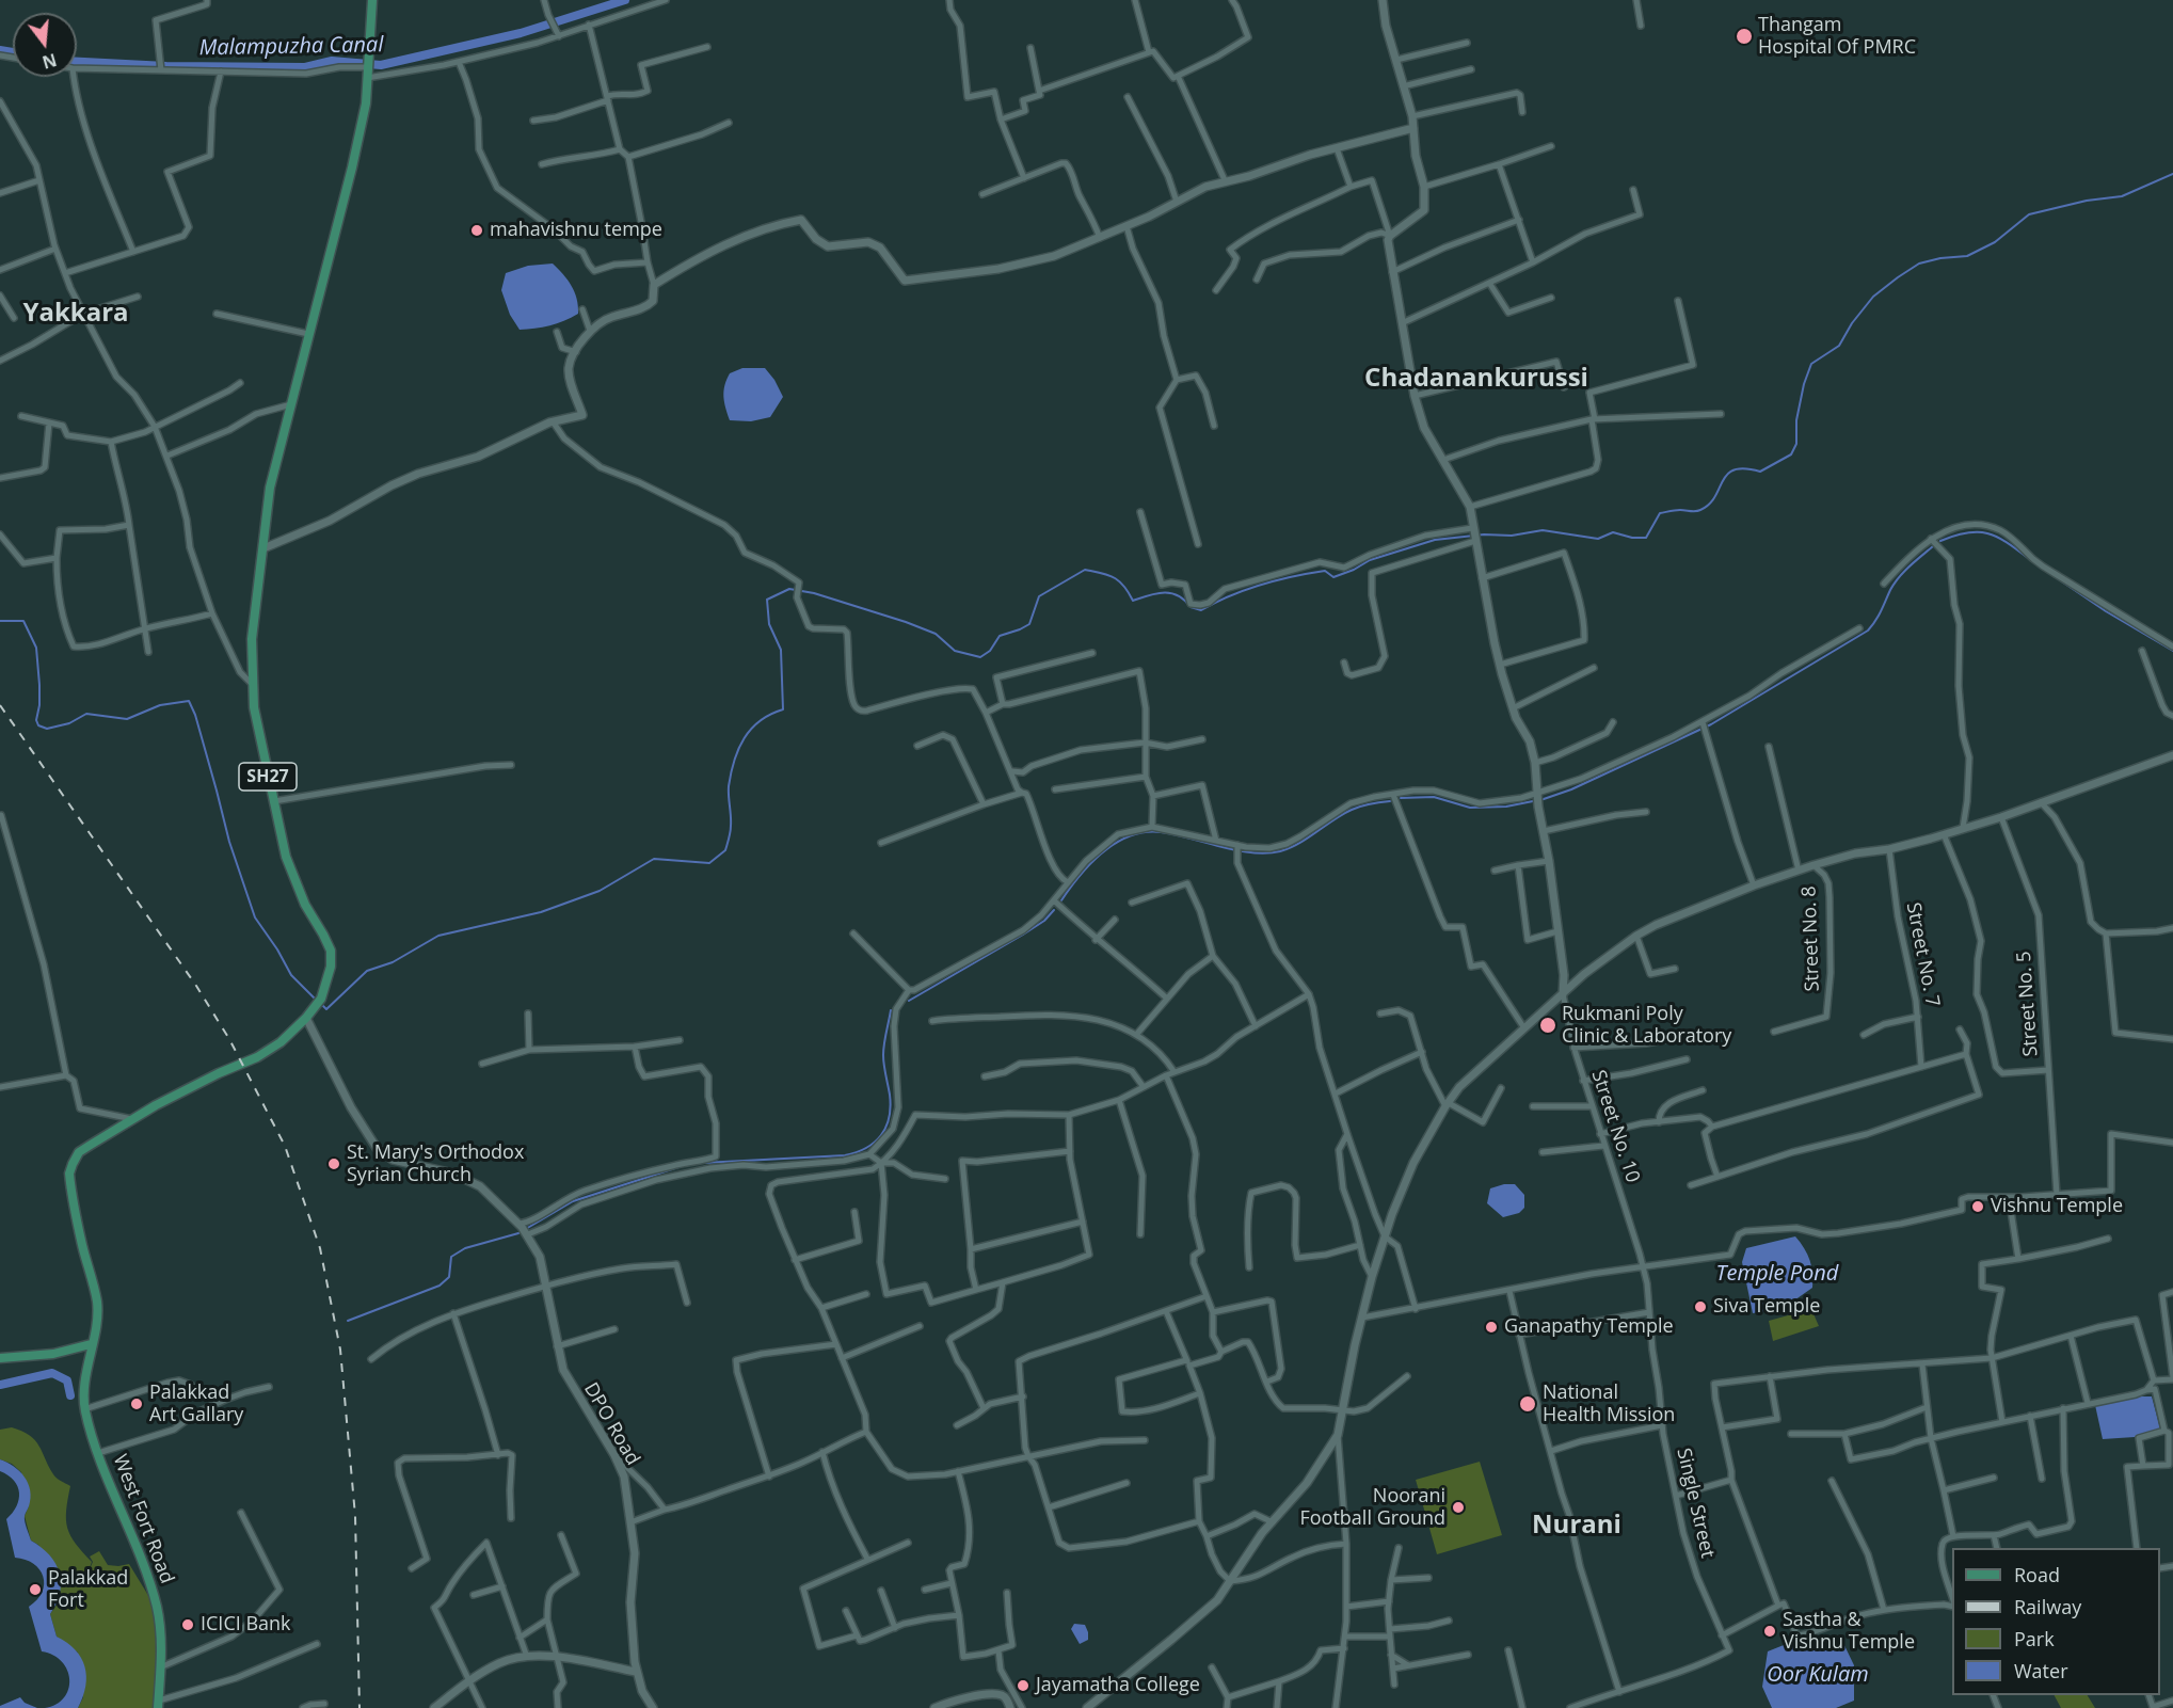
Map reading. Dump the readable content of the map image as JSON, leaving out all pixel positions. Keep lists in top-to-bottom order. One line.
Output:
{"streets":{"main road":["SH27","West Fort Road"],"street":["Street No. 8","Street No. 7","Street No. 5","Street No. 10","DPO Road","Single Street"]},"crossings":[["SH27","West Fort Road"],["Street No. 10","Single Street"]],"districts":["Yakkara","Chadanankurussi","Nurani"],"water":["Malampuzha Canal","Temple Pond","Oor Kulam"],"places":["Thangam Hospital Of PMRC","mahavishnu tempe","Rukmani Poly Clinic & Laboratory","St. Mary's Orthodox Syrian Church","Vishnu Temple","Siva Temple","Ganapathy Temple","Palakkad Art Gallary","National Health Mission","Noorani Football Ground","Palakkad Fort","ICICI Bank","Sastha & Vishnu Temple","Jayamatha College"],"legend":["Road","Railway","Park","Water"],"north":"bottom"}
